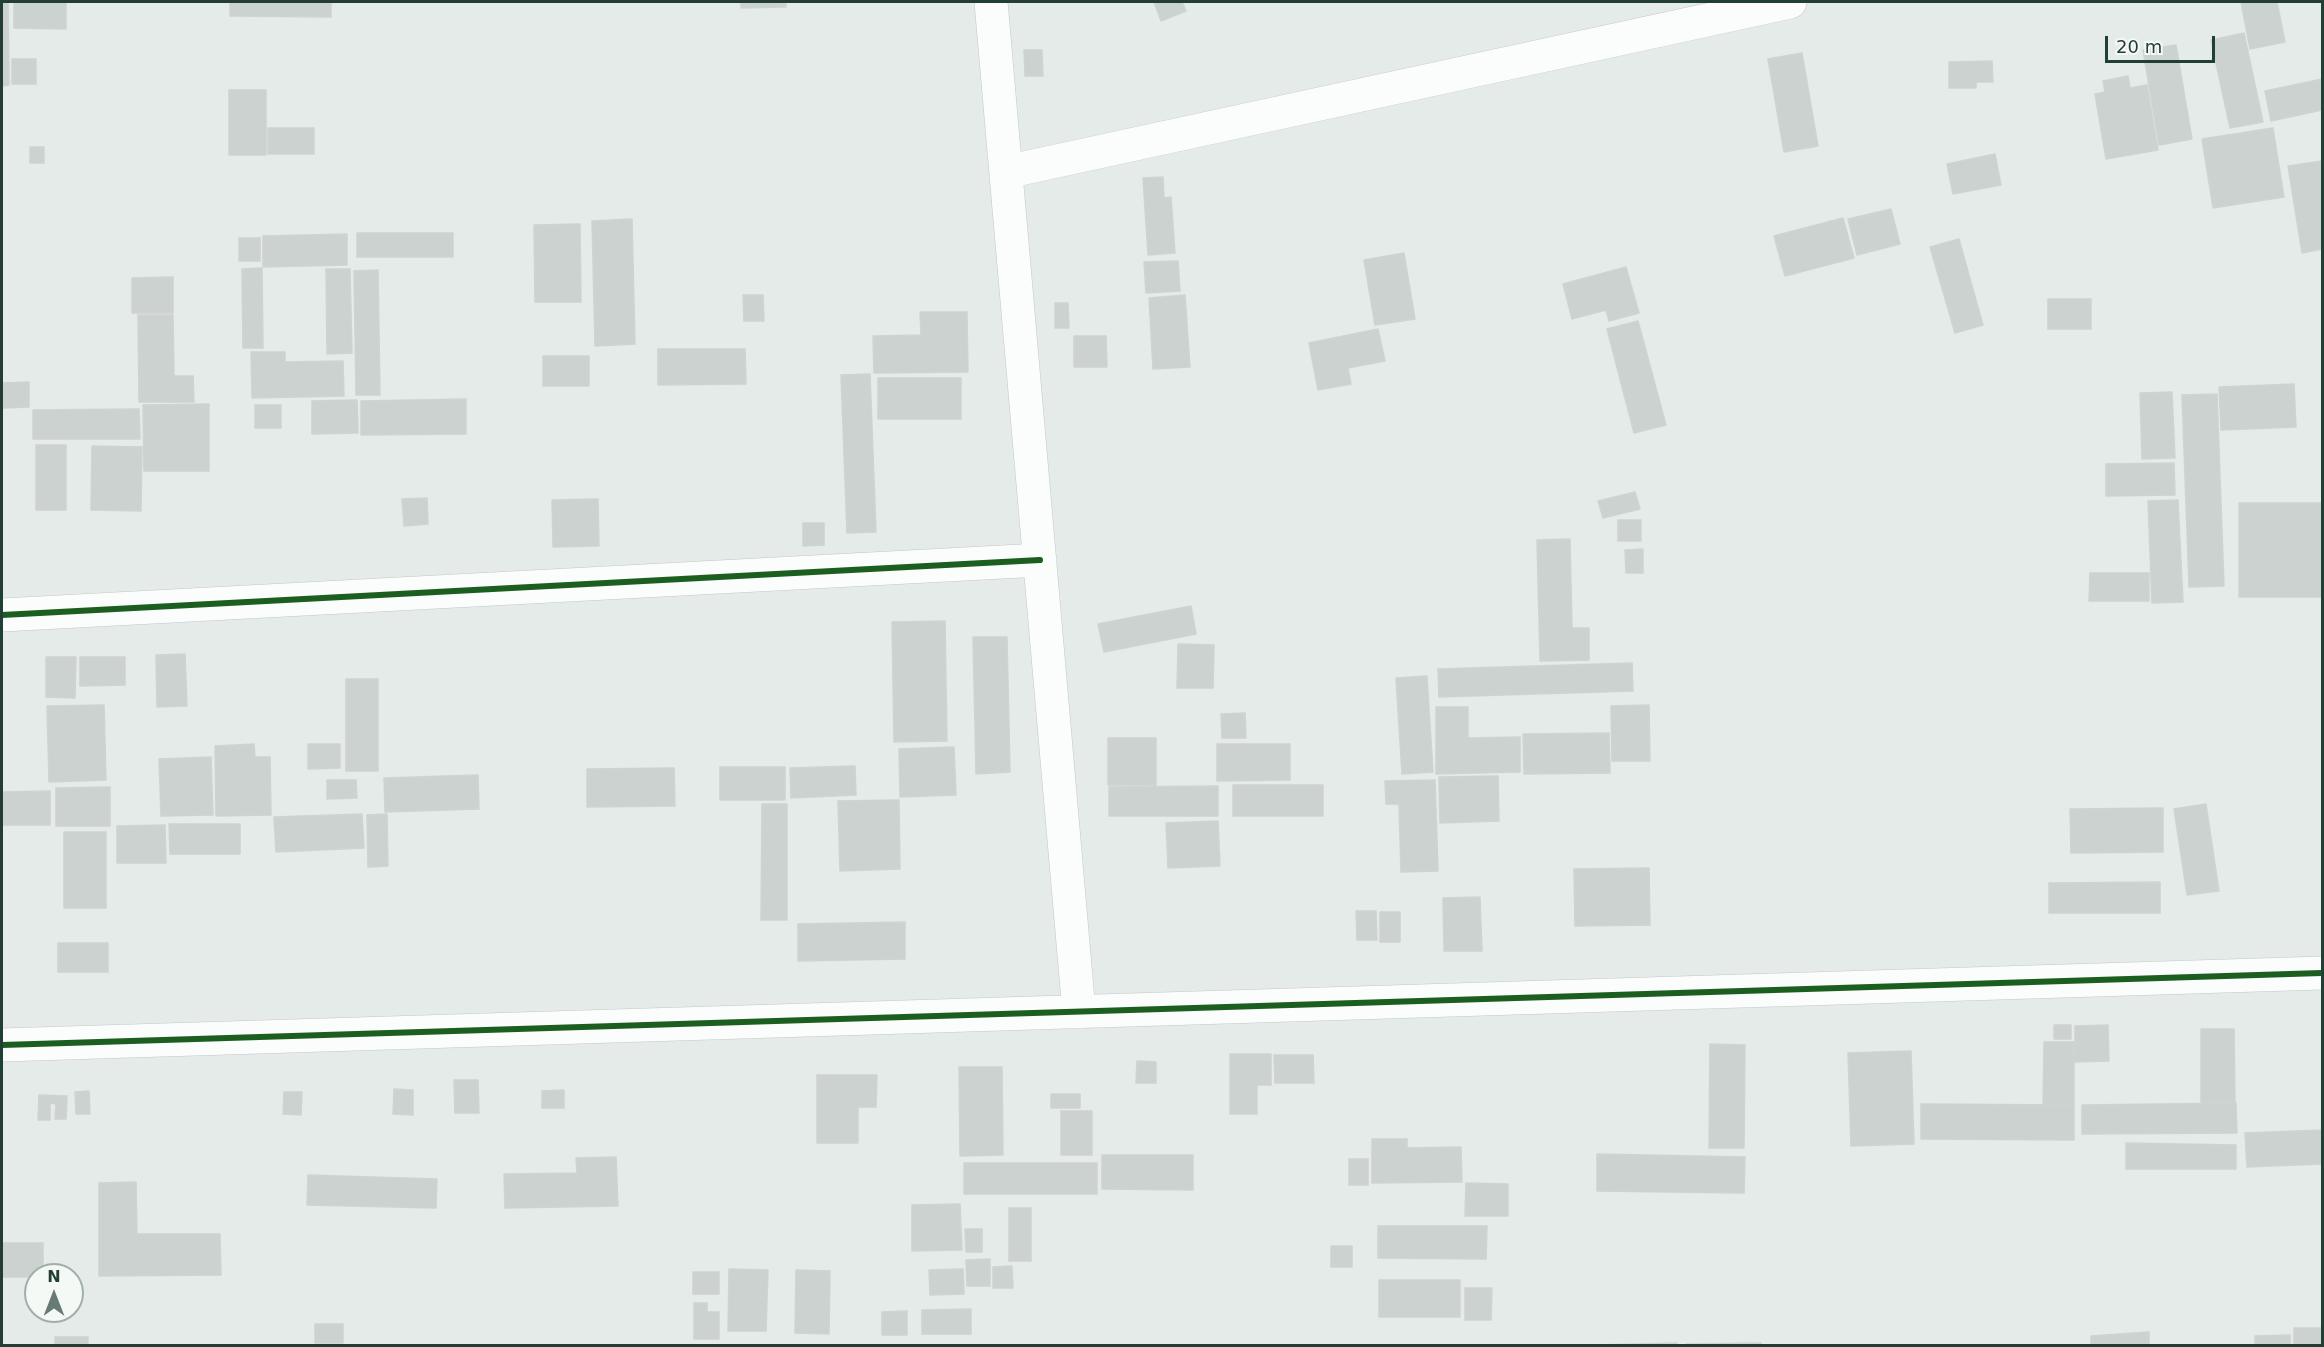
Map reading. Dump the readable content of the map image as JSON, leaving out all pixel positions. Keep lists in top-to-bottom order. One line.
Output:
{"scale_bar":"20 m","north":"top"}
